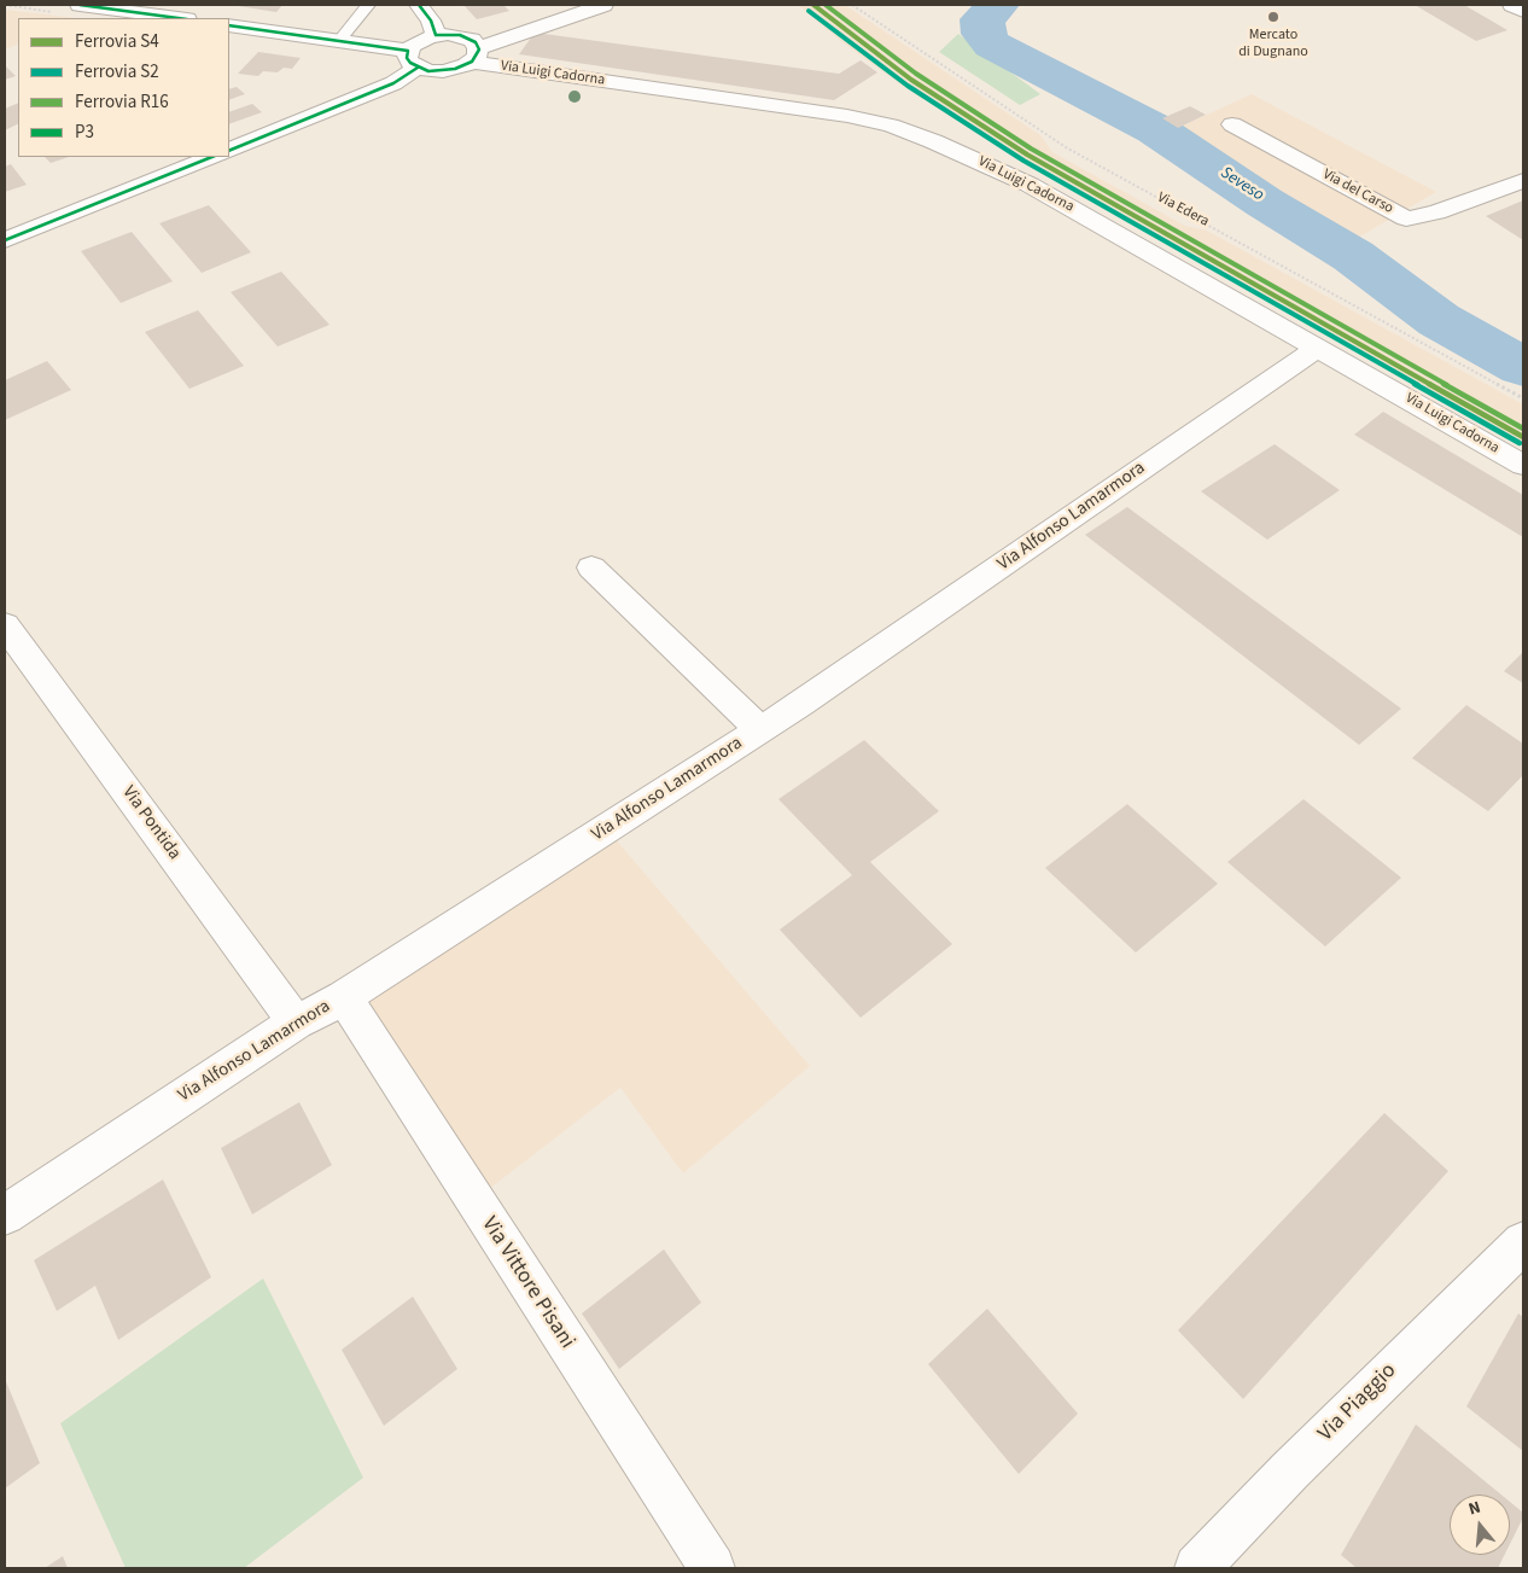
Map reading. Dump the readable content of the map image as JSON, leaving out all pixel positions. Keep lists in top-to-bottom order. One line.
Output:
{"streets":{"street":["Via Luigi Cadorna","Via del Carso","Via Alfonso Lamarmora","Via Pontida","Via Vittore Pisani","Via Piaggio"],"path":["Via Edera"]},"crossings":[["Via Luigi Cadorna","Via Alfonso Lamarmora"],["Via Alfonso Lamarmora","Via Pontida"],["Via Alfonso Lamarmora","Via Vittore Pisani"]],"water":["Seveso"],"places":["Mercato di Dugnano"],"lines":["rail line S4","rail line R16","transit line P3","rail line S2"],"legend":["Ferrovia S4","Ferrovia S2","Ferrovia R16","P3"],"north":"top"}
